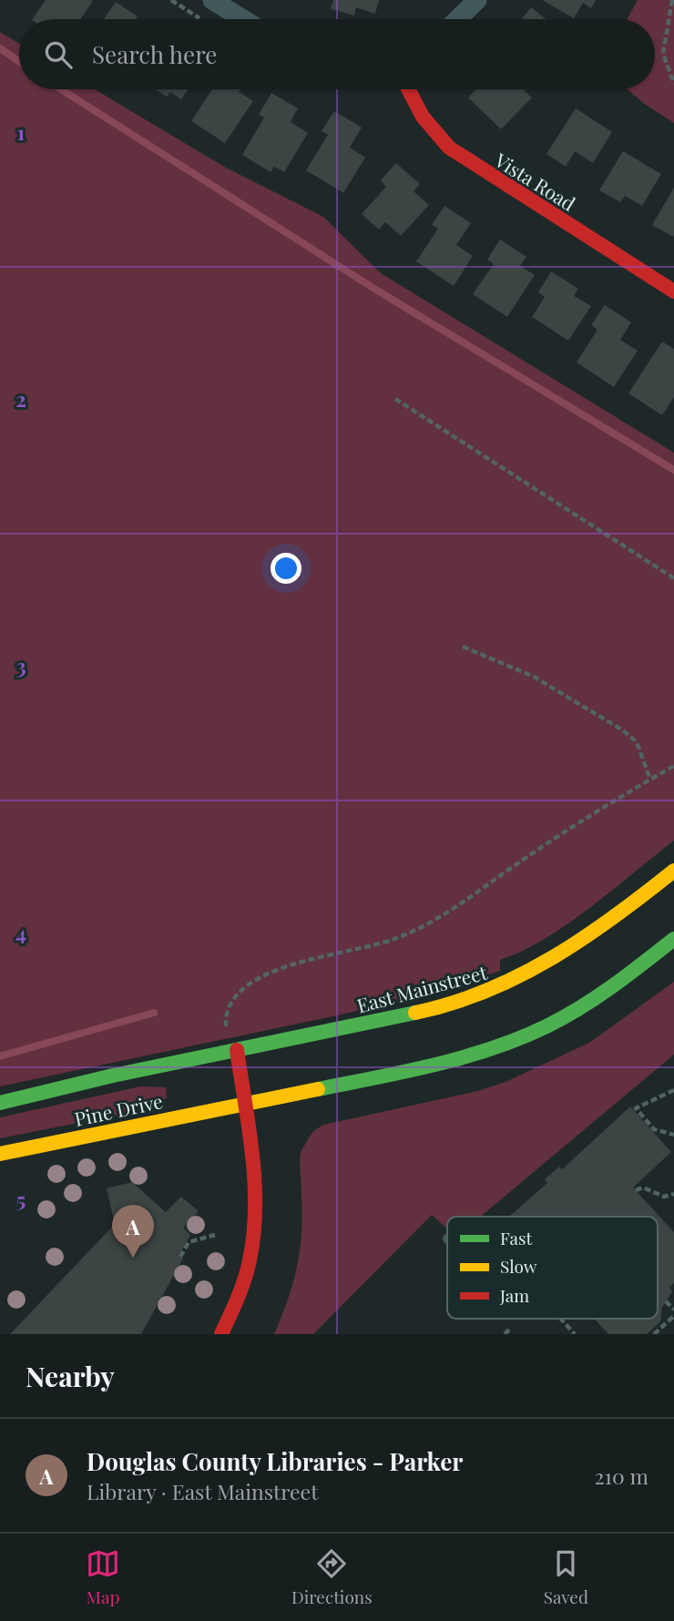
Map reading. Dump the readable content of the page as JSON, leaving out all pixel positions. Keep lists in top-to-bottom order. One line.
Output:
{"streets":{"main road":["Vista Road","East Mainstreet","Pine Drive"]},"crossings":[["East Mainstreet","Pine Drive"]],"legend":["Fast","Slow","Jam"],"page":{"search":"Search here","pins":"A","heading":"Nearby","list":[{"mark":"A","name":"Douglas County Libraries - Parker","note":"Library · East Mainstreet","value":"210 m"}],"nav":["Map","Directions","Saved"]},"grid":{"rows":["1","2","3","4","5"]}}
